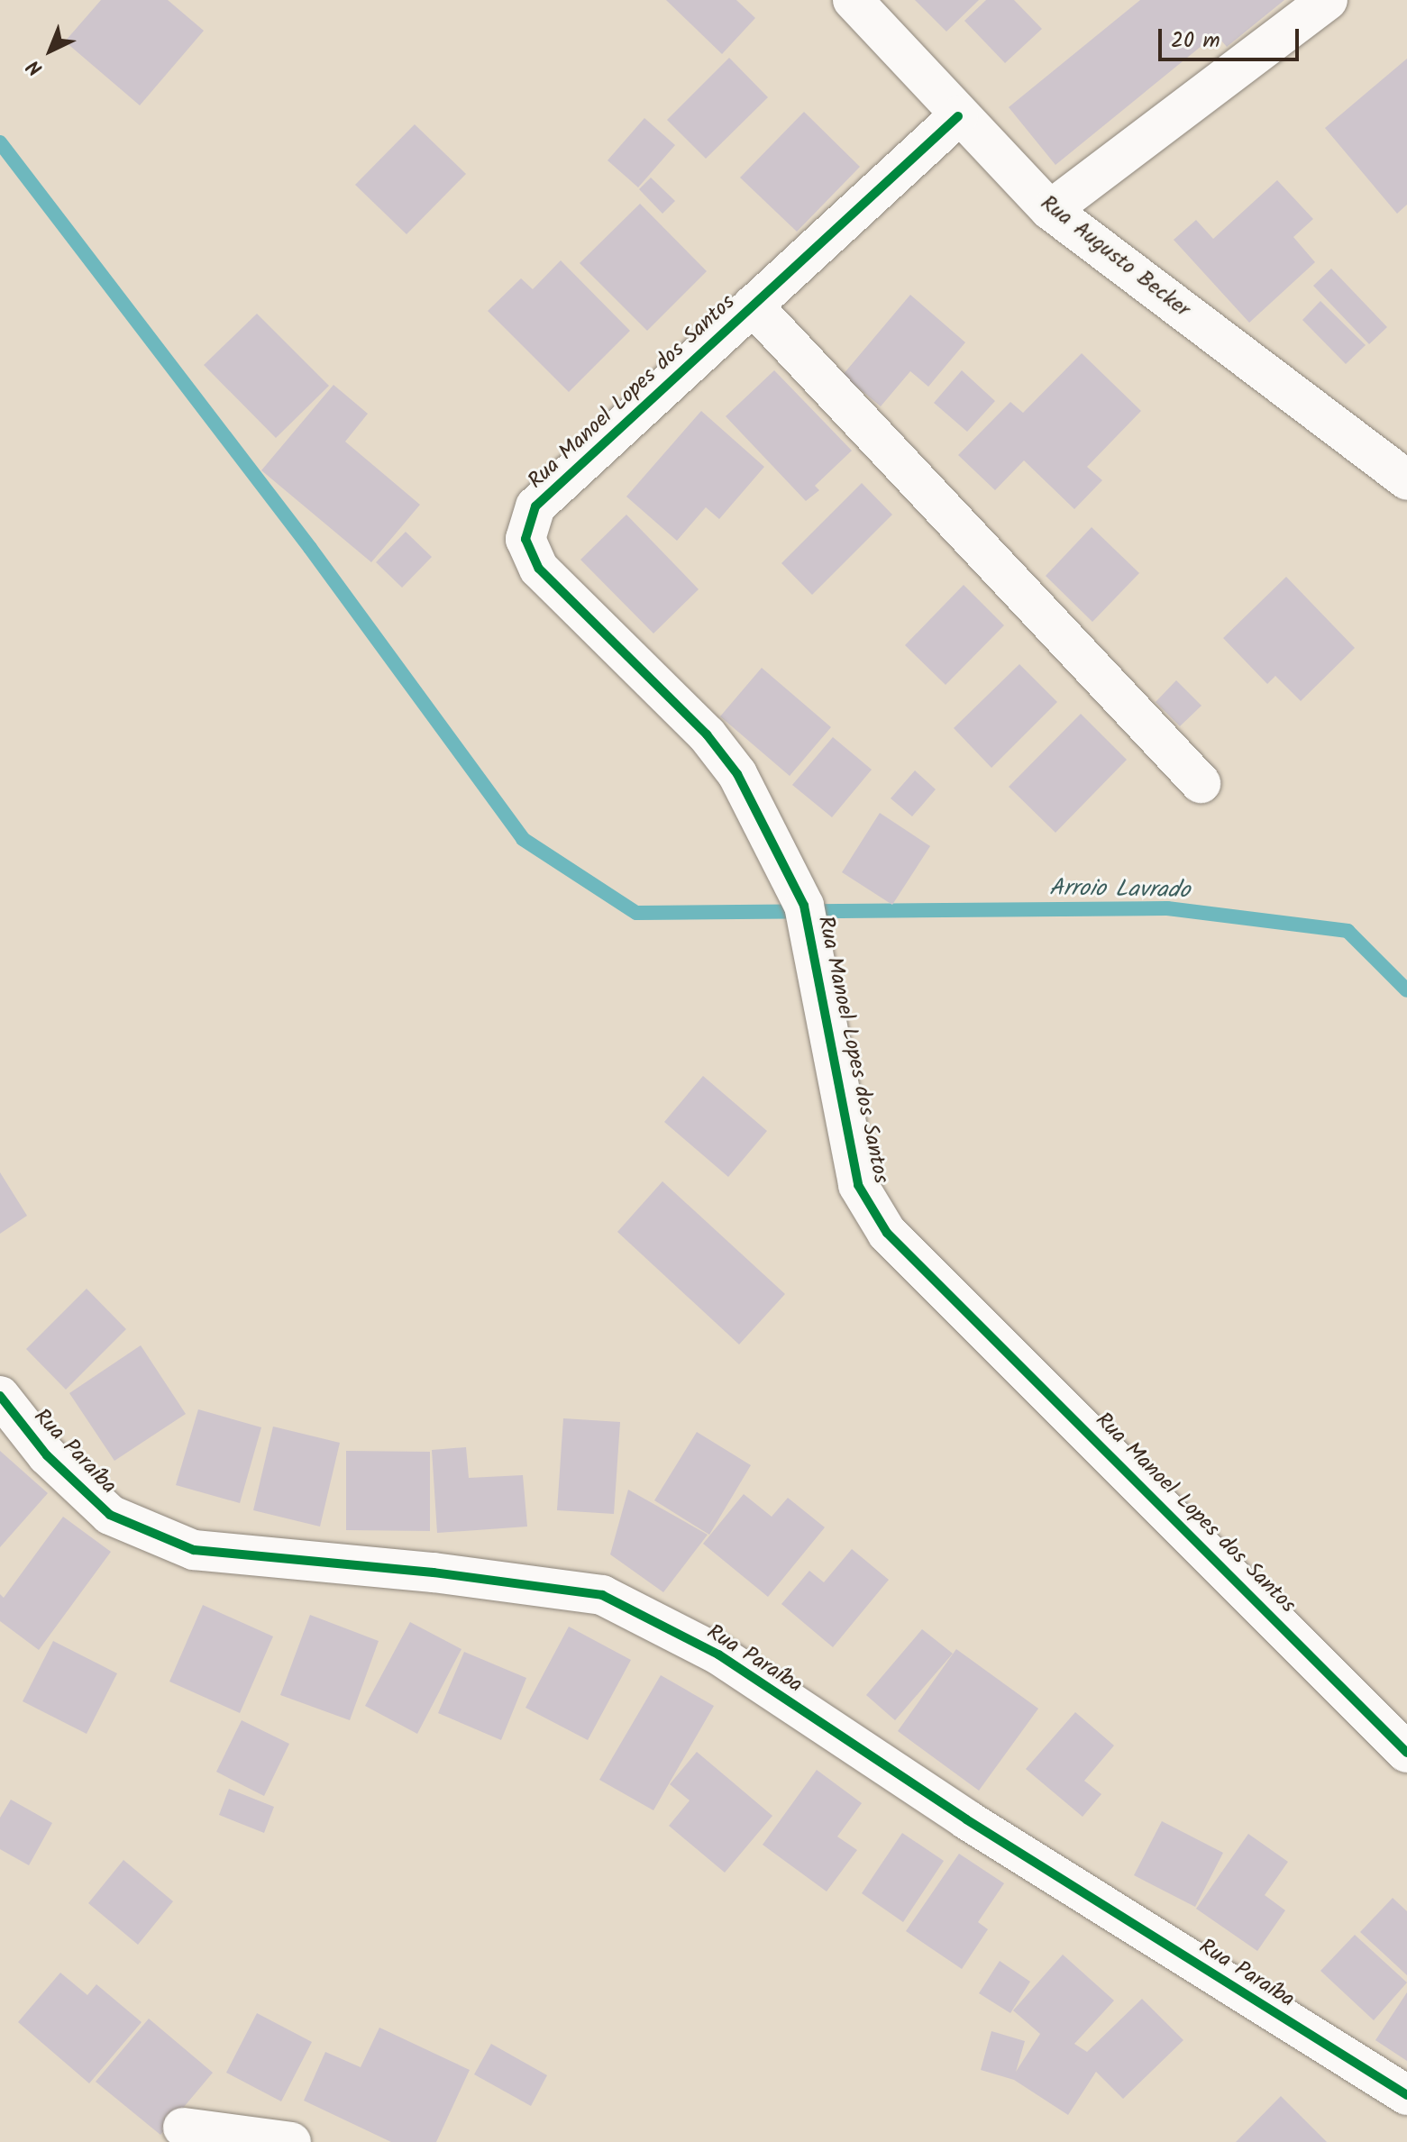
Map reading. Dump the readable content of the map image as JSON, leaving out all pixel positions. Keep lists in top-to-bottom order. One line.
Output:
{"streets":{"street":["Rua Augusto Becker","Rua Manoel Lopes dos Santos","Rua Paraíba"]},"crossings":[["Rua Augusto Becker","Rua Manoel Lopes dos Santos"]],"water":["Arroio Lavrado"],"scale_bar":"20 m","north":"bottom left"}
